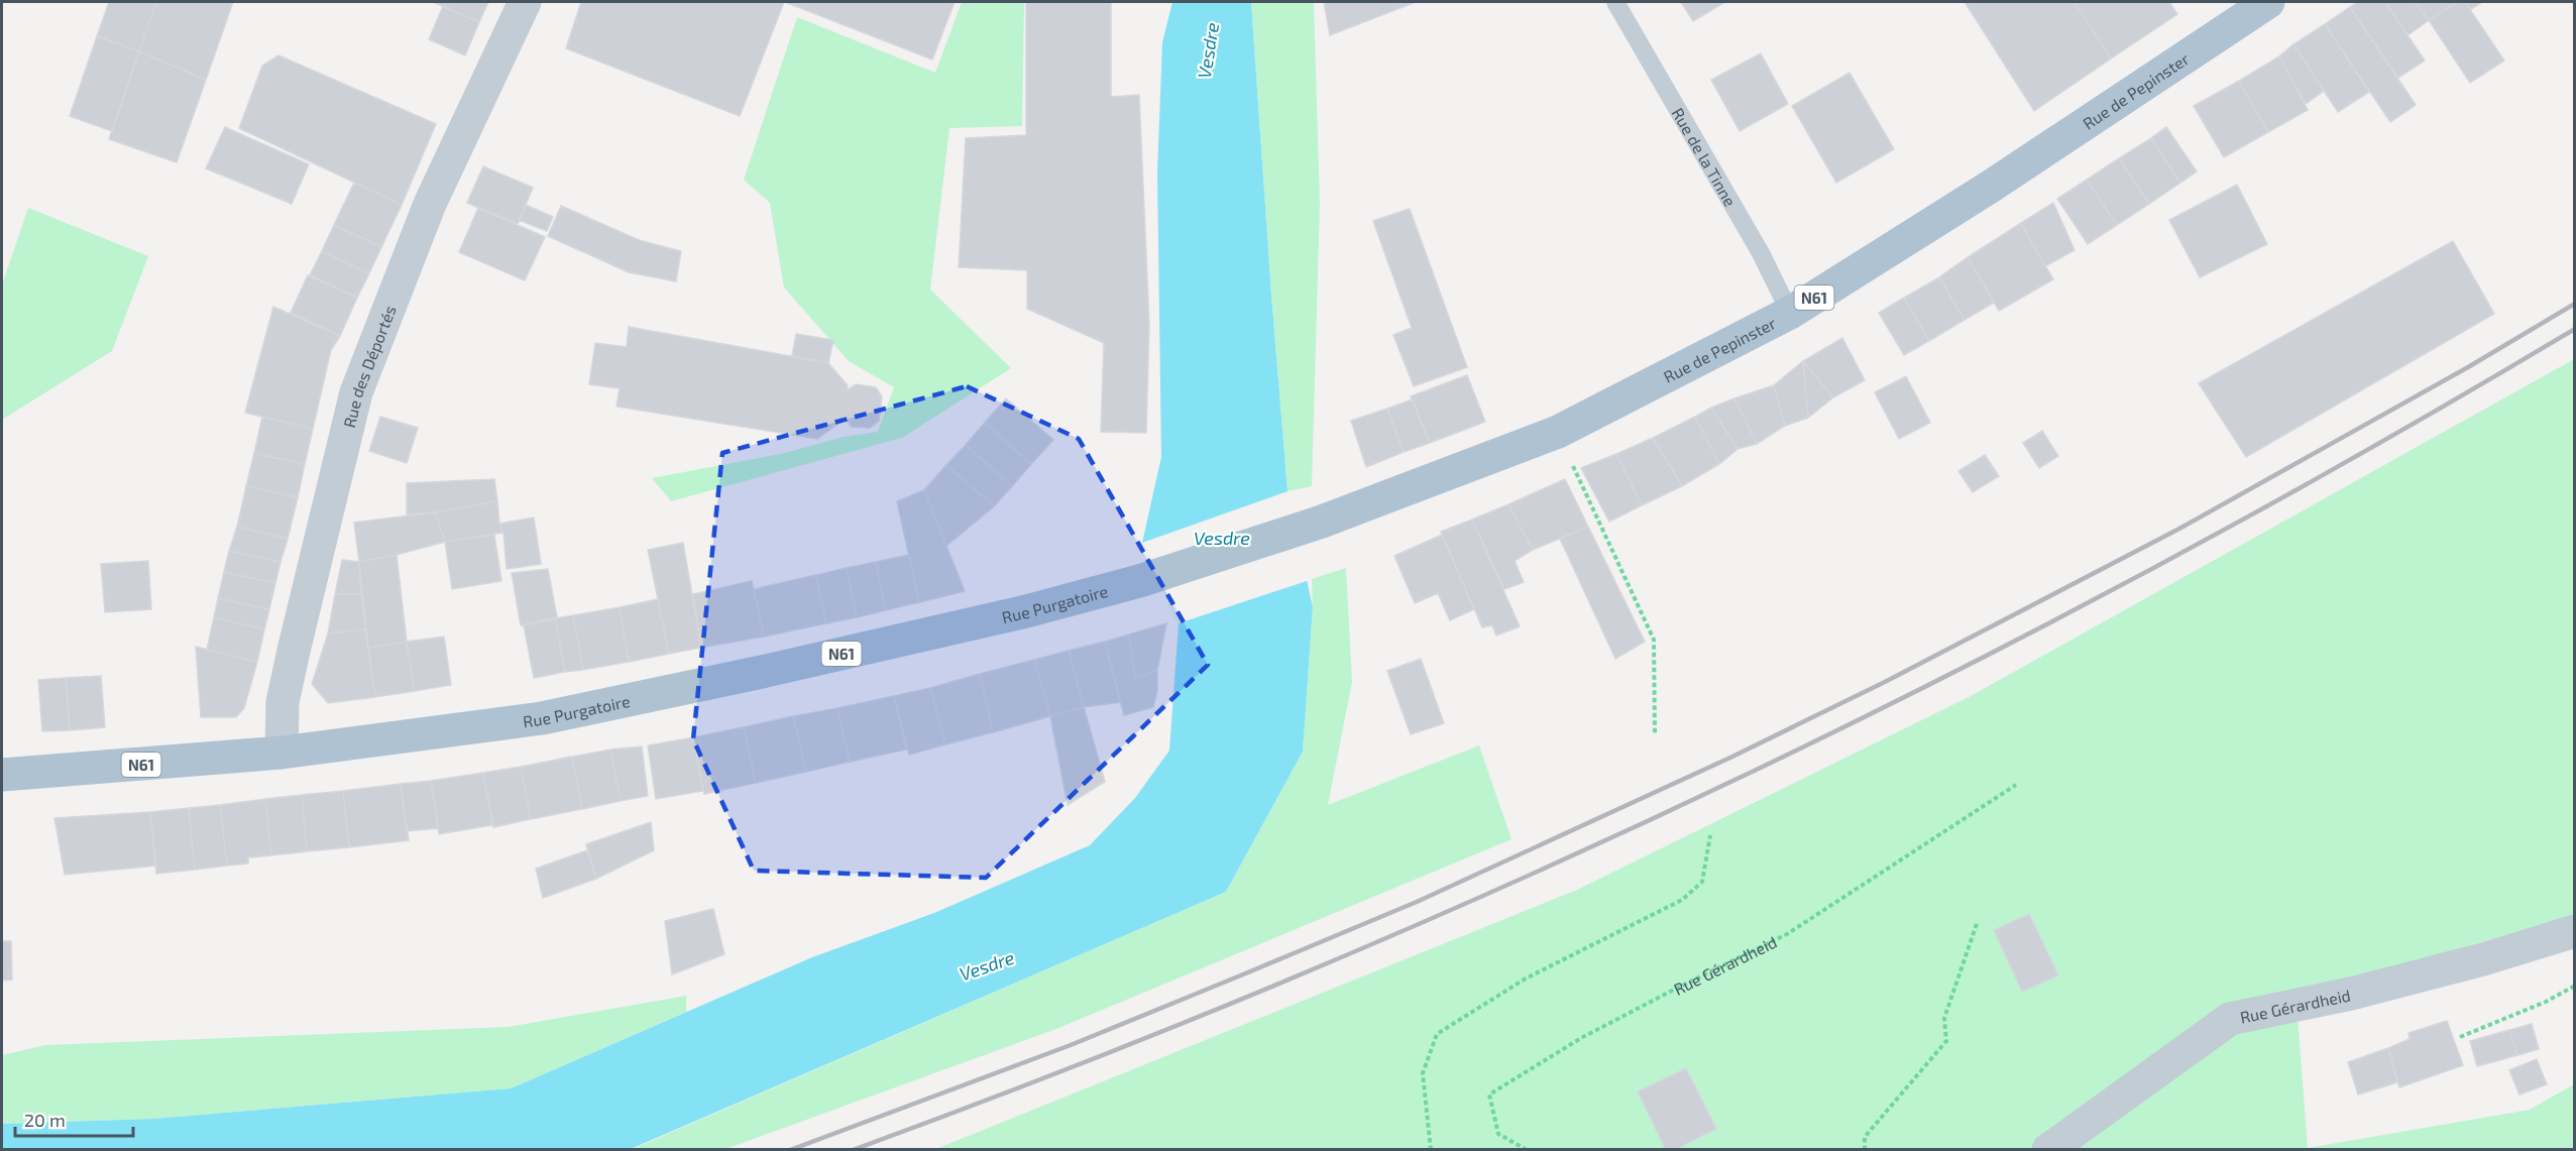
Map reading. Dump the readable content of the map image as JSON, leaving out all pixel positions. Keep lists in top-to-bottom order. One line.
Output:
{"streets":{"main road":["Rue de Pepinster","N61","Rue Purgatoire"],"street":["Rue des Déportés","Rue Gérardheid"],"lane":["Rue de la Tinne"]},"crossings":[["Rue de Pepinster","Rue de la Tinne"],["Rue de Pepinster","Rue Purgatoire"],["Rue des Déportés","Rue Purgatoire"]],"water":["Vesdre"],"scale_bar":"20 m"}
